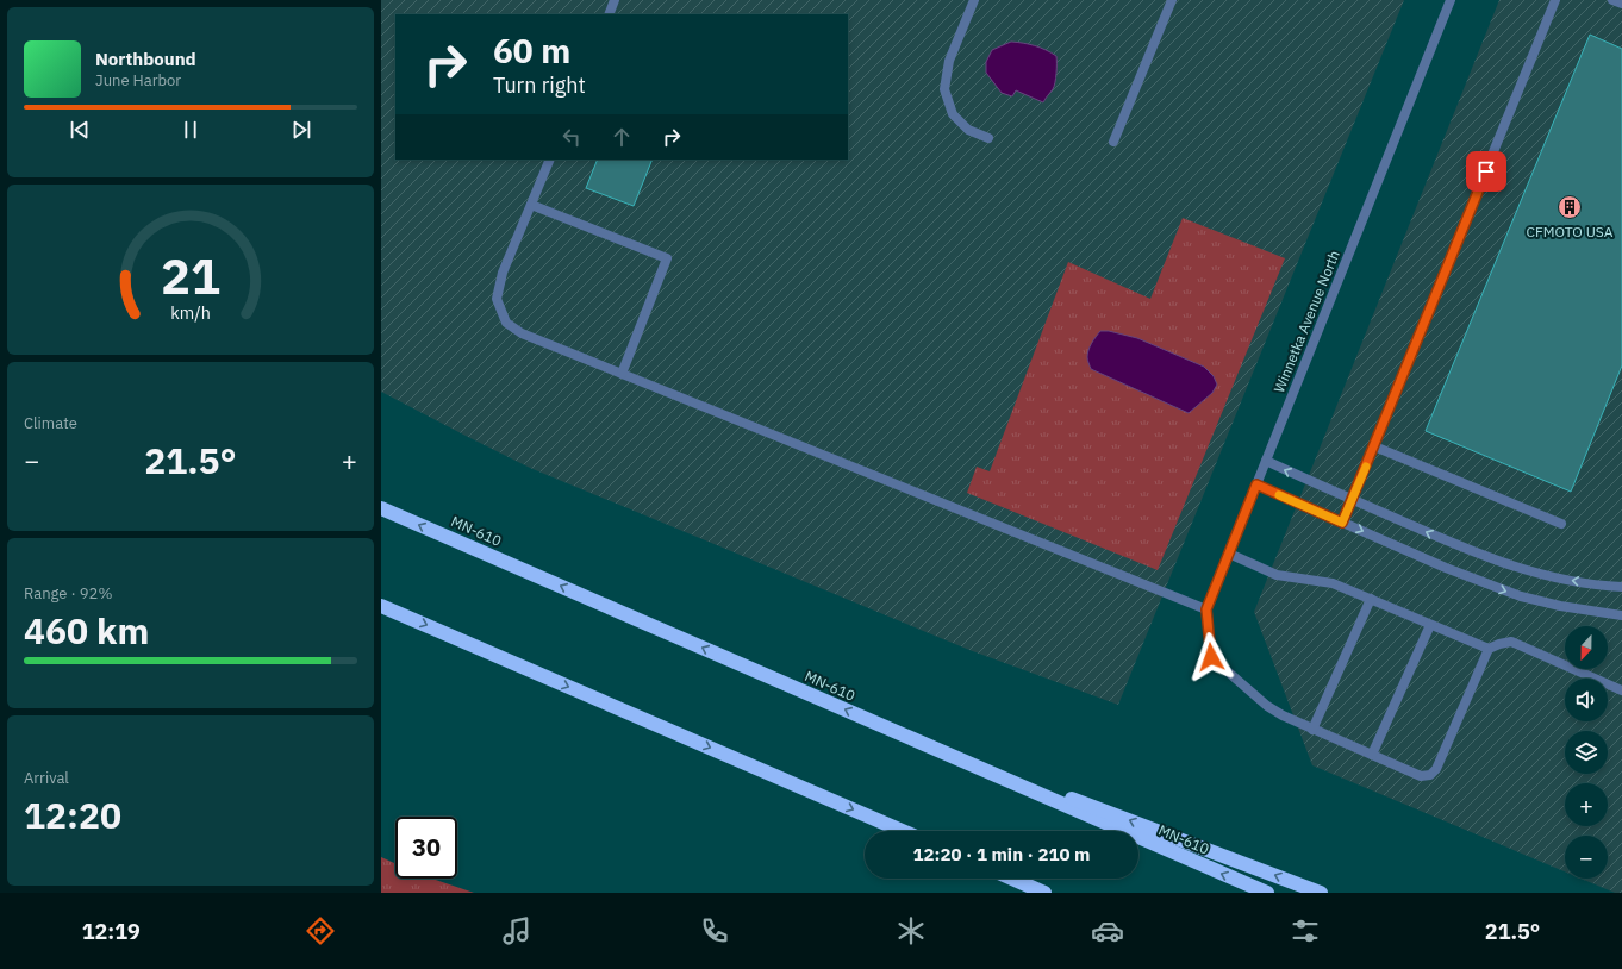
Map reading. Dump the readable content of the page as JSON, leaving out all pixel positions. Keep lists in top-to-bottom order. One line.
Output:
{"streets":{"highway":["MN-610"],"street":["Winnetka Avenue North"]},"places":{"building":["CFMOTO USA"]},"north":"bottom","page":{"turn":["60 m","Turn right"],"song":["Northbound","June Harbor"],"tile":["Climate",["Range · 92%","460 km"],["Arrival","12:20"]],"heat":["−","21.5°","+"],"map_buttons":["+","−"],"limit":"30","trip":"12:20 · 1 min · 210 m","tabs":["12:19","21.5°"],"gauge":["21","km/h"]}}
